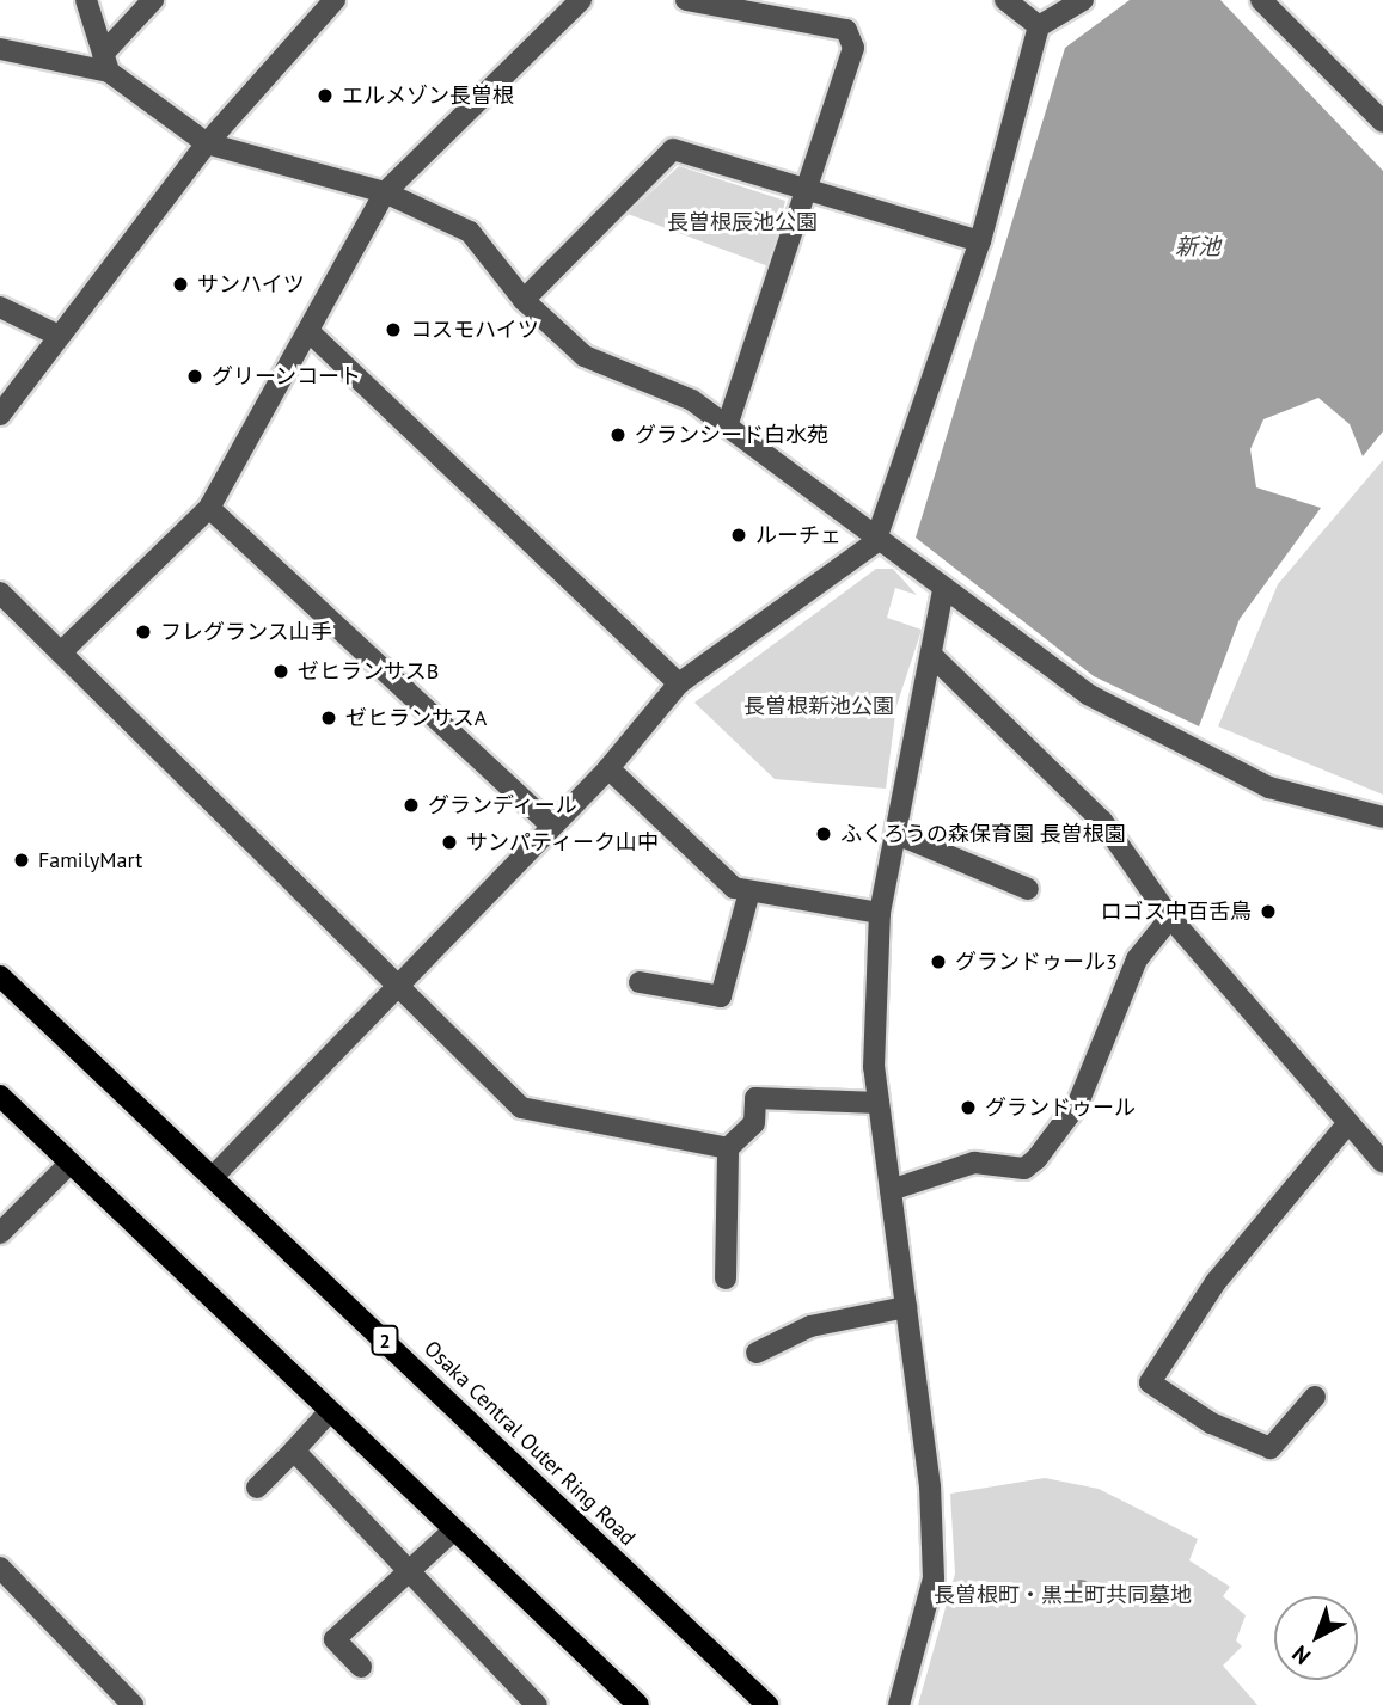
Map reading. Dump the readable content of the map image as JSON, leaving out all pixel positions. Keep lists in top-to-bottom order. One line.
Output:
{"streets":{"main road":["2","Osaka Central Outer Ring Road"]},"water":["新池"],"parks":["長曽根辰池公園","長曽根新池公園","長曽根町・黒土町共同墓地"],"places":["エルメゾン長曽根","サンハイツ","コスモハイツ","グリーンコート","グランシード白水苑","ルーチェ","フレグランス山手","ゼヒランサスB","ゼヒランサスA","グランディール","ふくろうの森保育園 長曽根園","サンパティーク山中","FamilyMart","ロゴス中百舌鳥","グランドゥール3","グランドゥール"],"north":"bottom left"}
